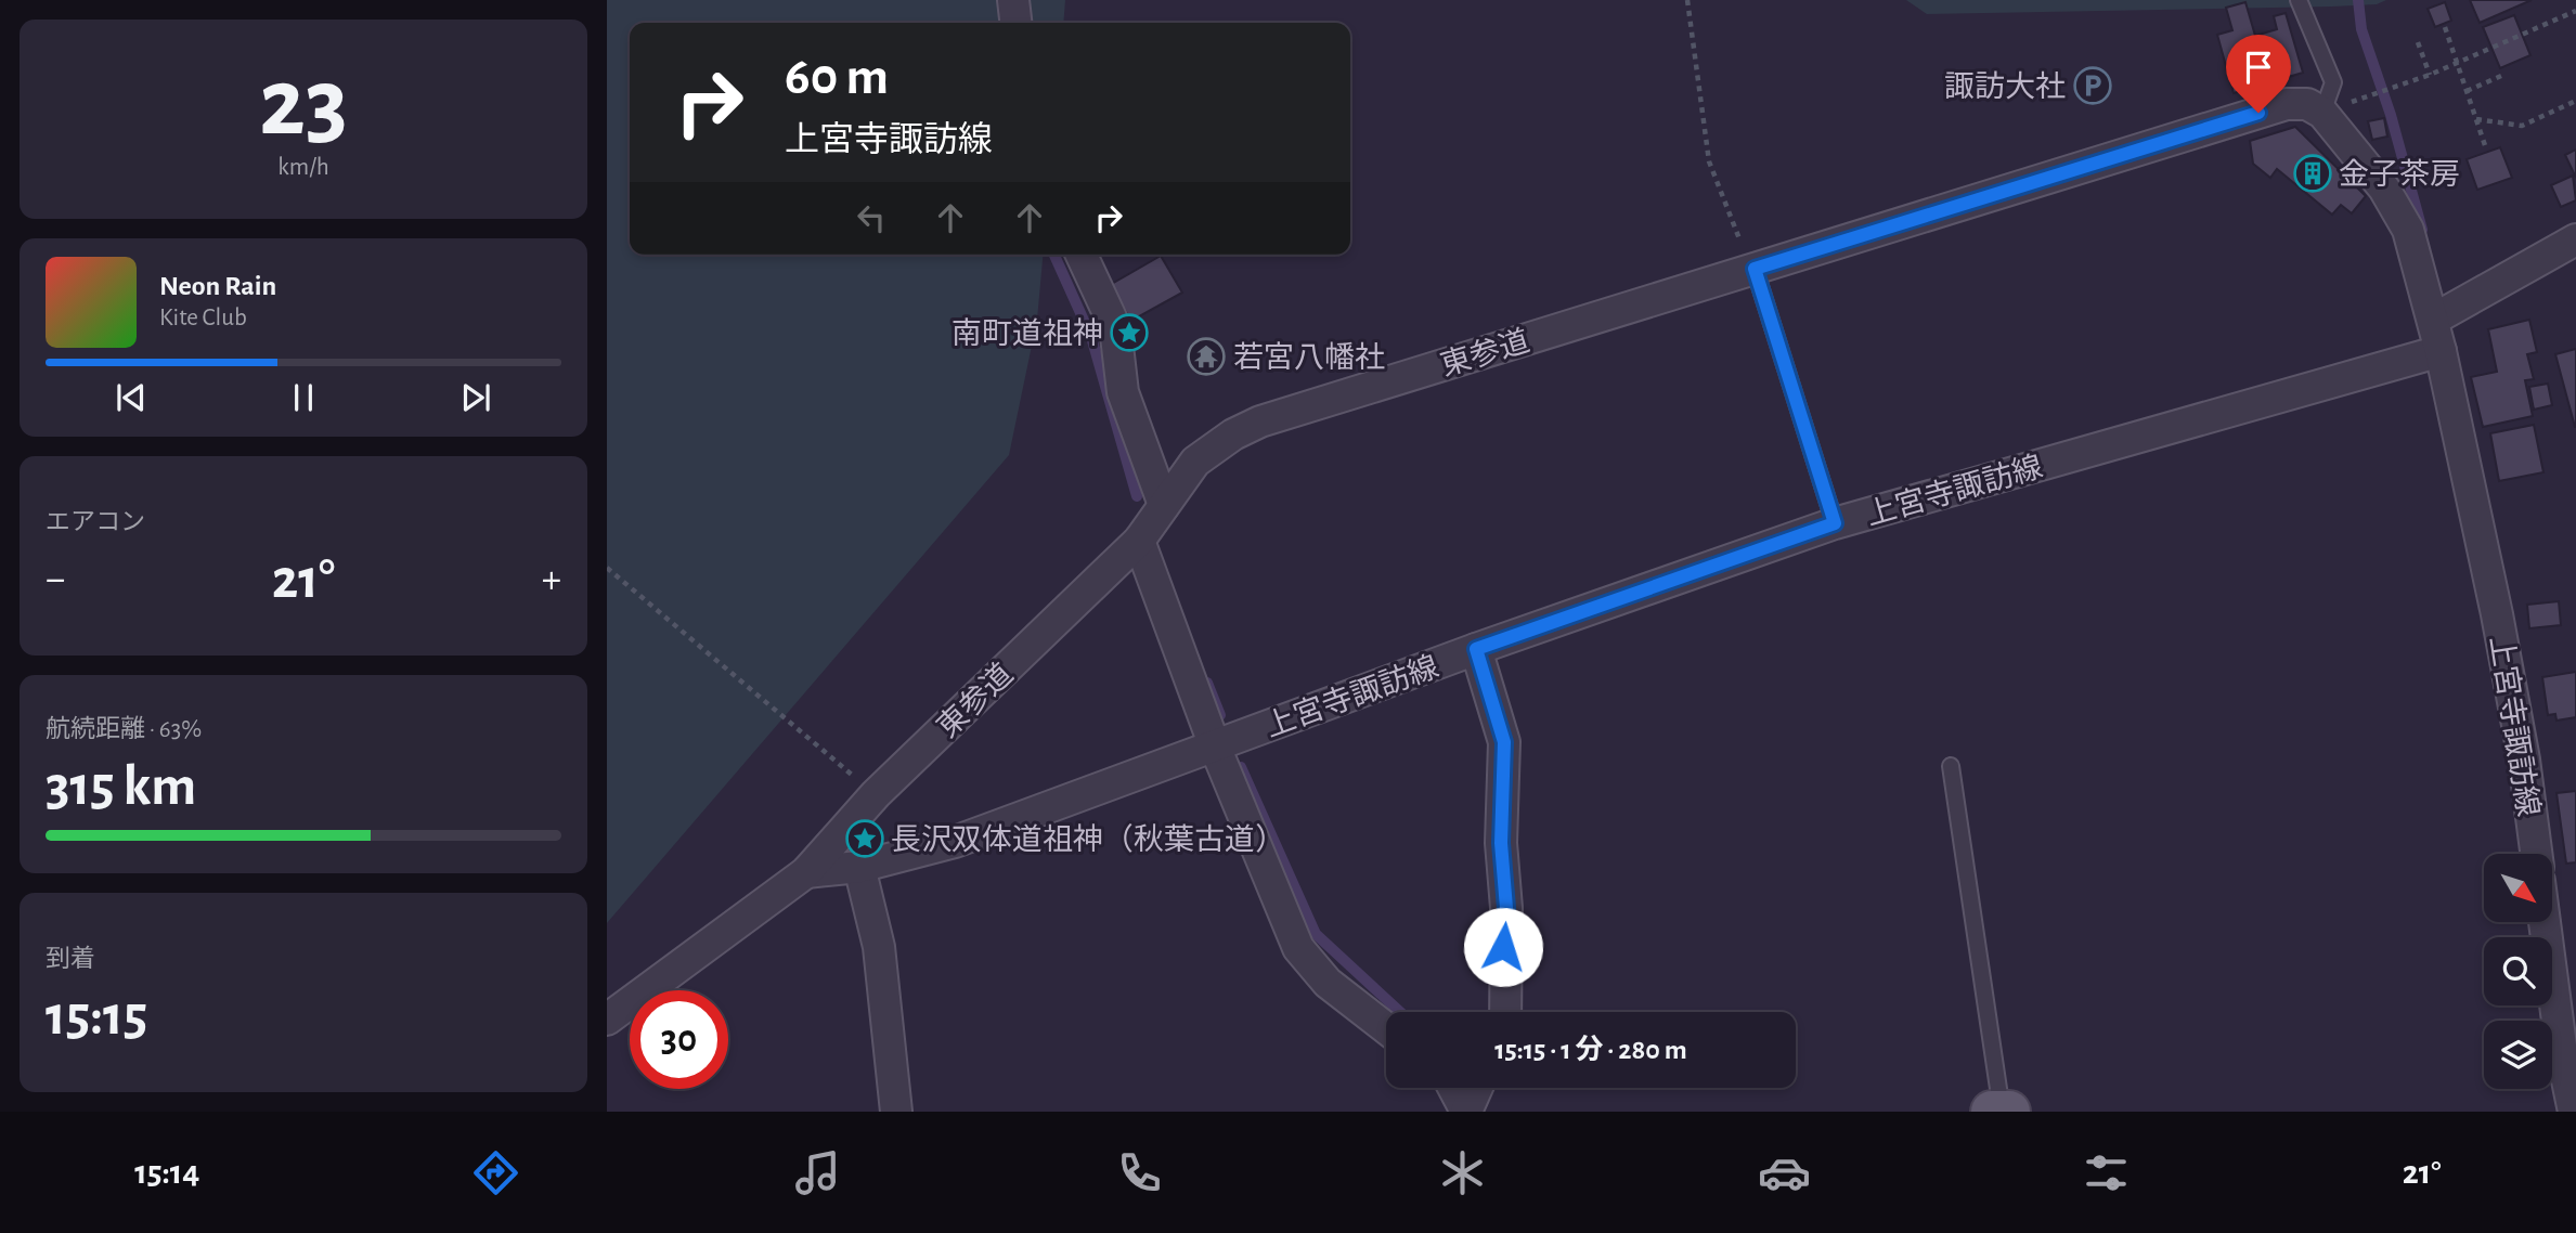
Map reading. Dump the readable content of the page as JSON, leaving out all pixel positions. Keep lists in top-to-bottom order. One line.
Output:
{"streets":{"street":["東参道","上宮寺諏訪線"]},"crossings":[["東参道","上宮寺諏訪線"]],"places":{"parking":["諏訪大社"],"building":["金子茶房"],"place":["南町道祖神","長沢双体道祖神（秋葉古道）"],"temple":["若宮八幡社"]},"north":"bottom right","page":{"tile":[["23","km/h"],"エアコン",["航続距離 · 63%","315 km"],["到着","15:15"]],"turn":["60 m","上宮寺諏訪線"],"song":["Neon Rain","Kite Club"],"heat":["−","21°","+"],"limit":"30","trip":"15:15 · 1 分 · 280 m","tabs":["15:14","21°"]}}
